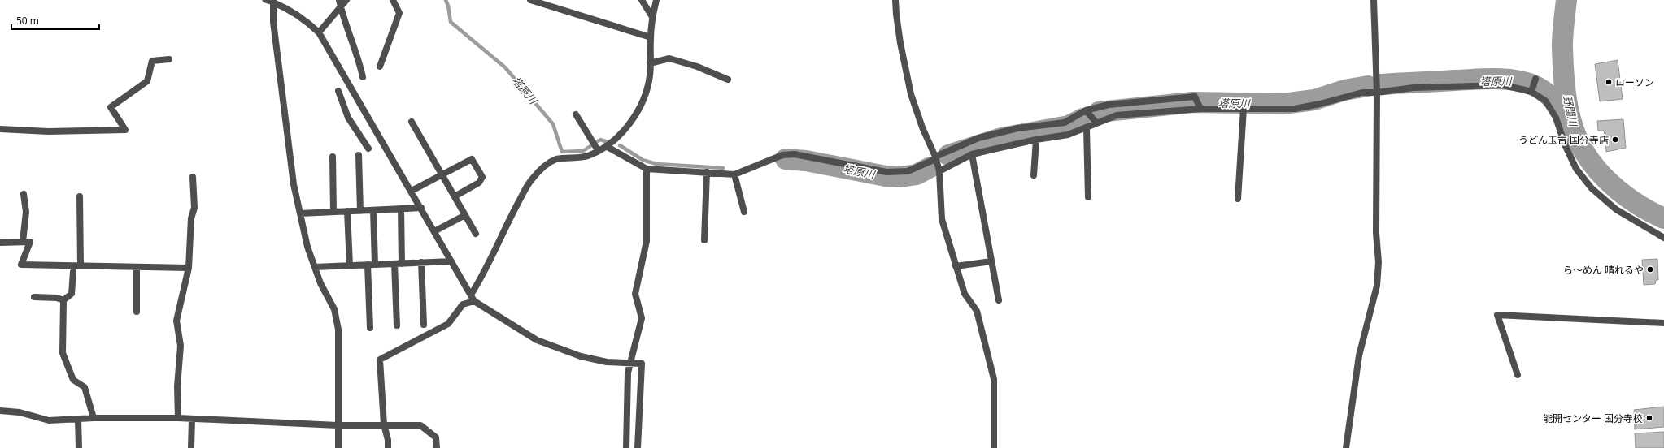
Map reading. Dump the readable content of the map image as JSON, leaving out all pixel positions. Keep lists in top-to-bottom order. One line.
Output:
{"water":["塔原川","野間川"],"places":["ローソン","うどん玉吉 国分寺店","ら～めん 晴れるや","能開センター 国分寺校"],"scale_bar":"50 m"}
